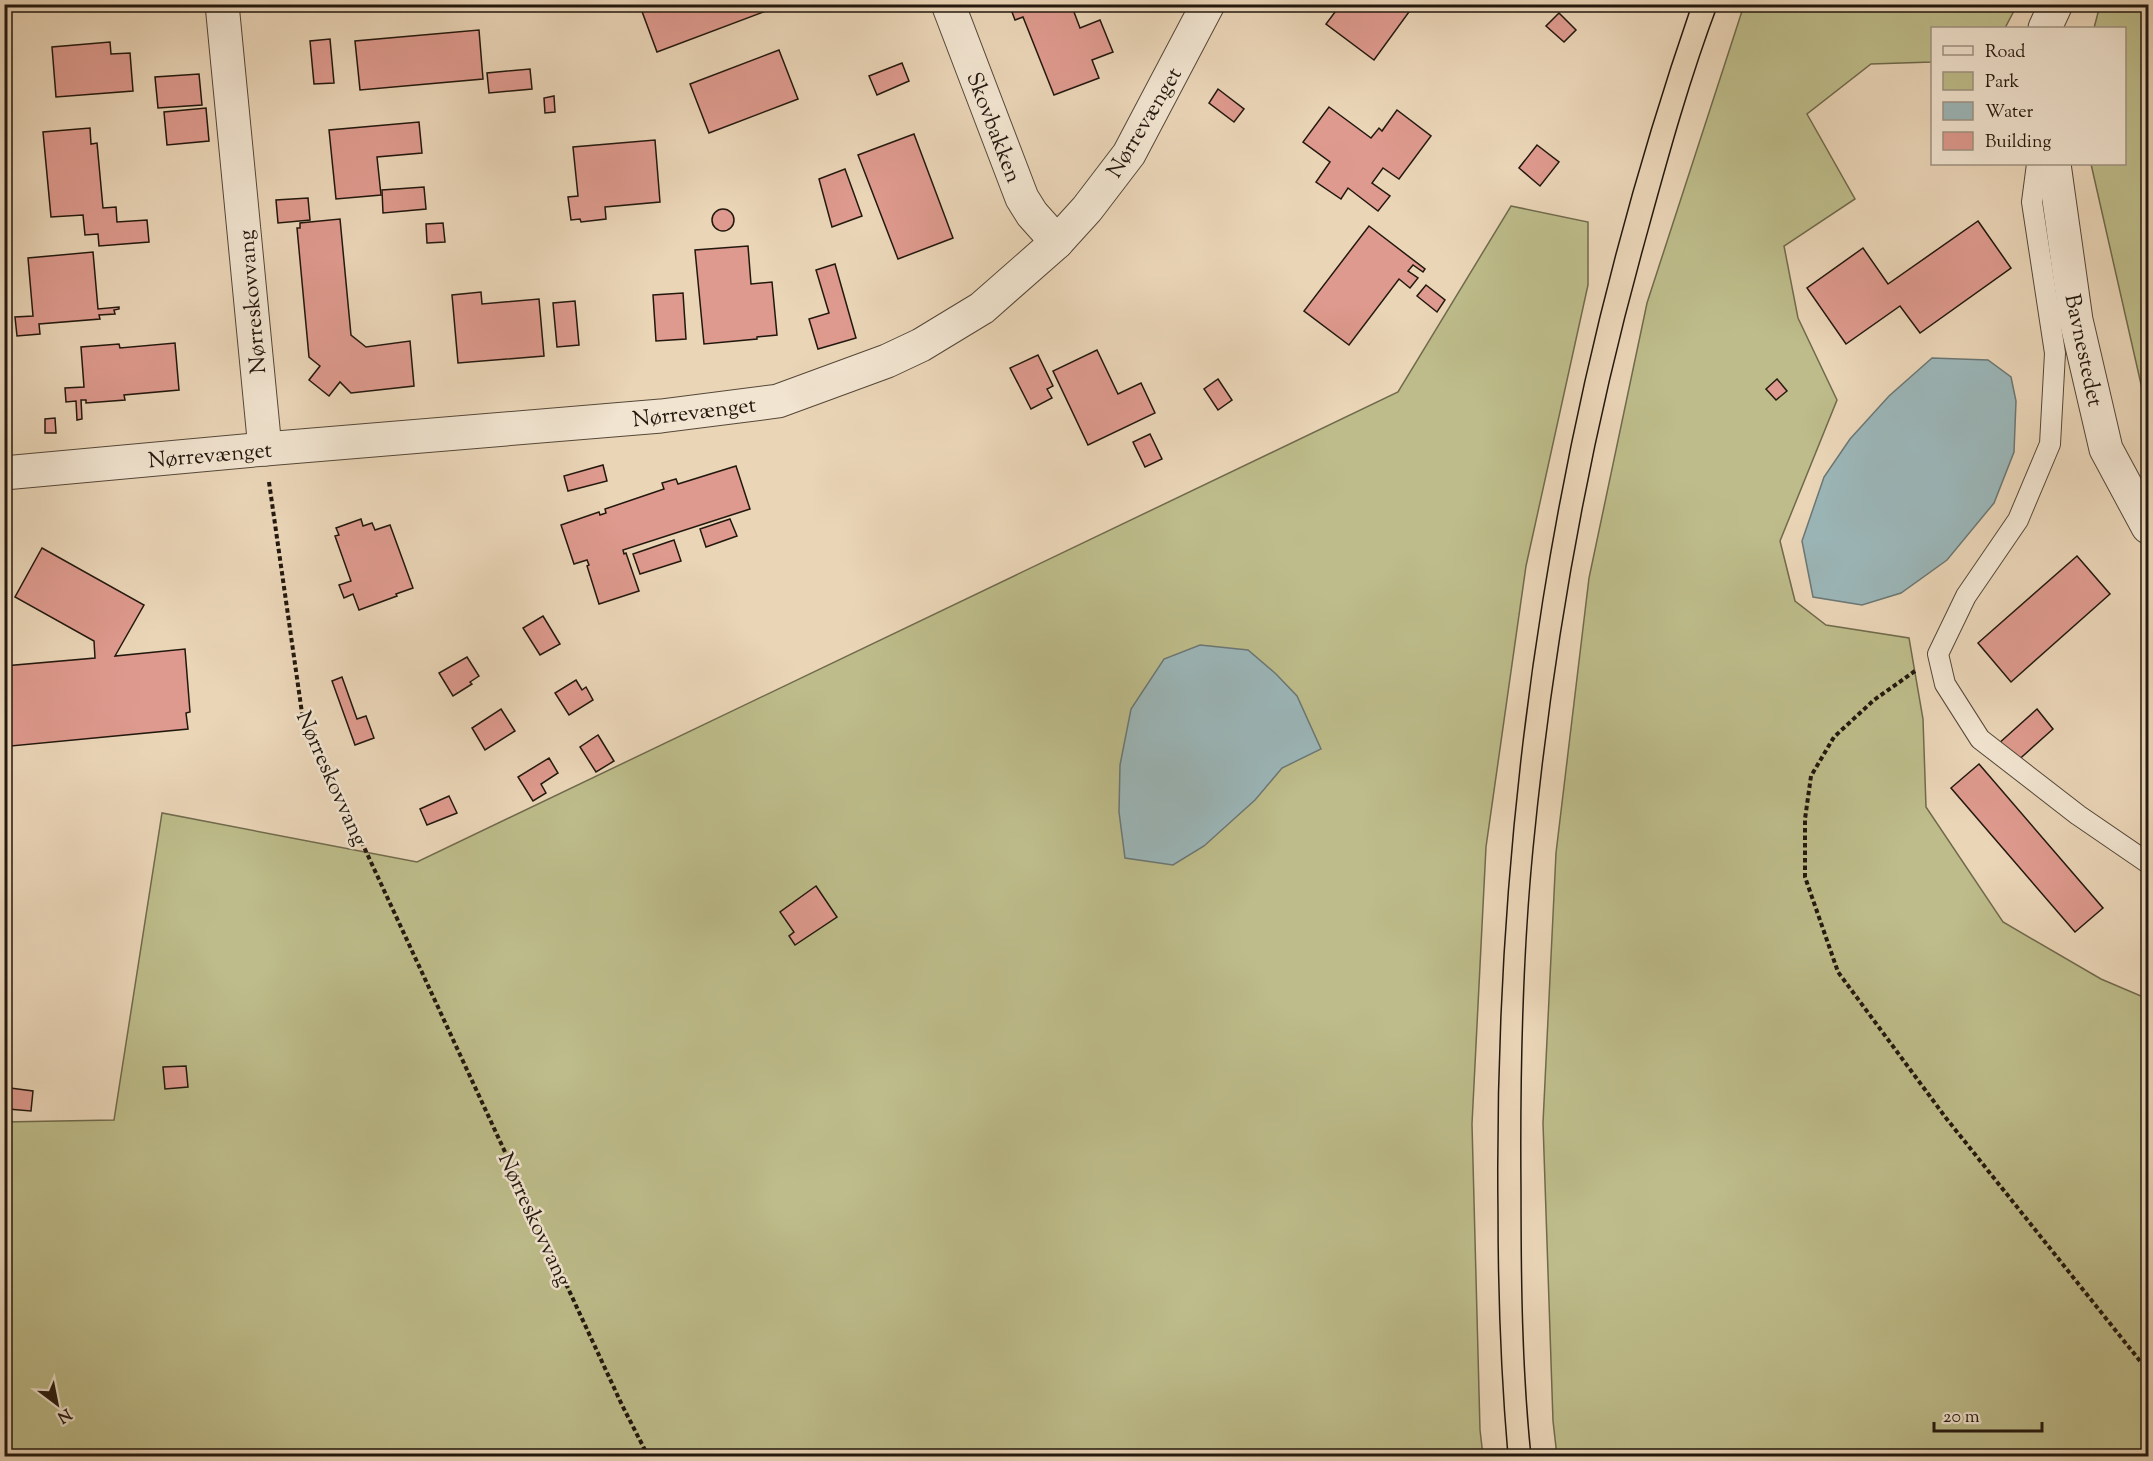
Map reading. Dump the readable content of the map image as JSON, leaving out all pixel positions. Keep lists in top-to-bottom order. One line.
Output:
{"streets":{"street":["Nørrevænget","Skovbakken","Nørreskovvang","Bavnestedet"]},"crossings":[["Nørrevænget","Skovbakken"],["Nørrevænget","Nørreskovvang"]],"legend":["Road","Park","Water","Building"],"scale_bar":"20 m","north":"bottom right"}
